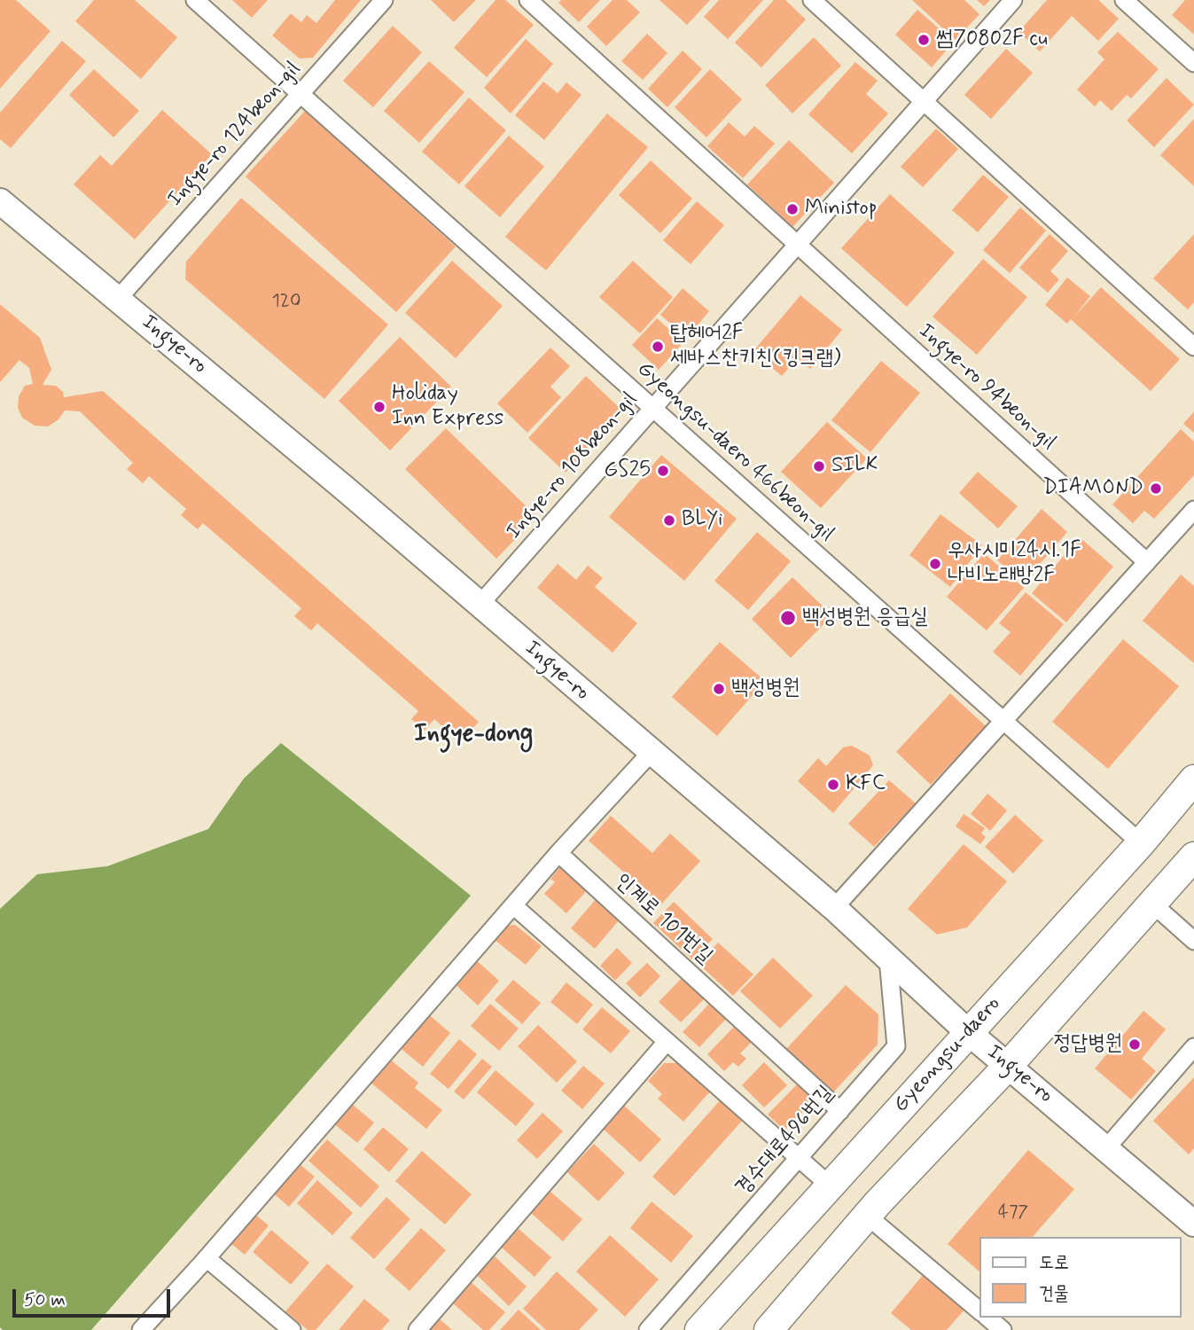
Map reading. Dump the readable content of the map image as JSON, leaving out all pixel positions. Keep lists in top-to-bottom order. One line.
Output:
{"streets":{"main road":["Gyeongsu-daero"],"street":["Ingye-ro 124beon-gil","Ingye-ro","Ingye-ro 94beon-gil","Gyeongsu-daero 466beon-gil","Ingye-ro 108beon-gil","인계로 101번길","경수대로496번길"]},"crossings":[["Ingye-ro 124beon-gil","Ingye-ro"],["Ingye-ro 124beon-gil","Gyeongsu-daero 466beon-gil"],["Ingye-ro","Ingye-ro 108beon-gil"],["Ingye-ro","Gyeongsu-daero"],["Ingye-ro","경수대로496번길"],["Ingye-ro 94beon-gil","Ingye-ro 108beon-gil"],["Gyeongsu-daero 466beon-gil","Ingye-ro 108beon-gil"],["Gyeongsu-daero 466beon-gil","Gyeongsu-daero"],["인계로 101번길","경수대로496번길"]],"districts":["Ingye-dong"],"places":["썸70802F cu","Ministop","탑헤어2F 세바스찬키친(킹크랩)","Holiday Inn Express","SILK","GS25","DIAMOND","BLYi","우사시미24시.1F 나비노래방2F","백성병원 응급실","백성병원","KFC","정답병원"],"house_numbers":["120","477"],"legend":["도로","건물"],"scale_bar":"50 m"}
